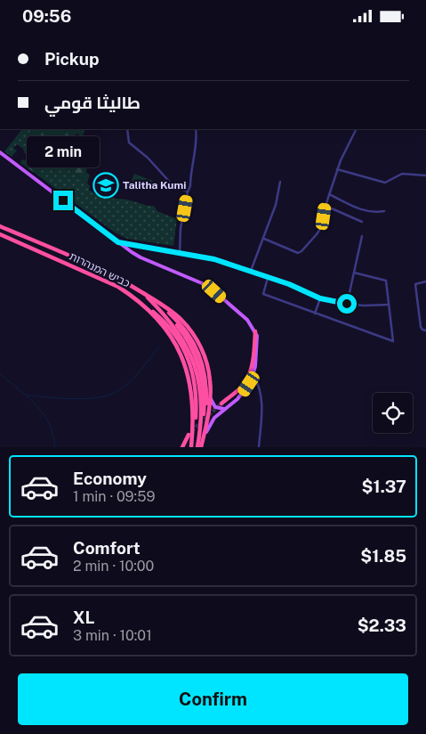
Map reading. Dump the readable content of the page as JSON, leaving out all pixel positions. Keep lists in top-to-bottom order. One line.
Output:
{"streets":{"highway":["כביש המנהרות"]},"places":{"school or university":["Talitha Kumi"]},"page":{"status":"09:56","banner":["Pickup","طاليثا قومي"],"bubble":"2 min","list":[{"name":"Economy","note":"1 min · 09:59","value":"$1.37"},{"name":"Comfort","note":"2 min · 10:00","value":"$1.85"},{"name":"XL","note":"3 min · 10:01","value":"$2.33"}],"buttons":"Confirm"}}
